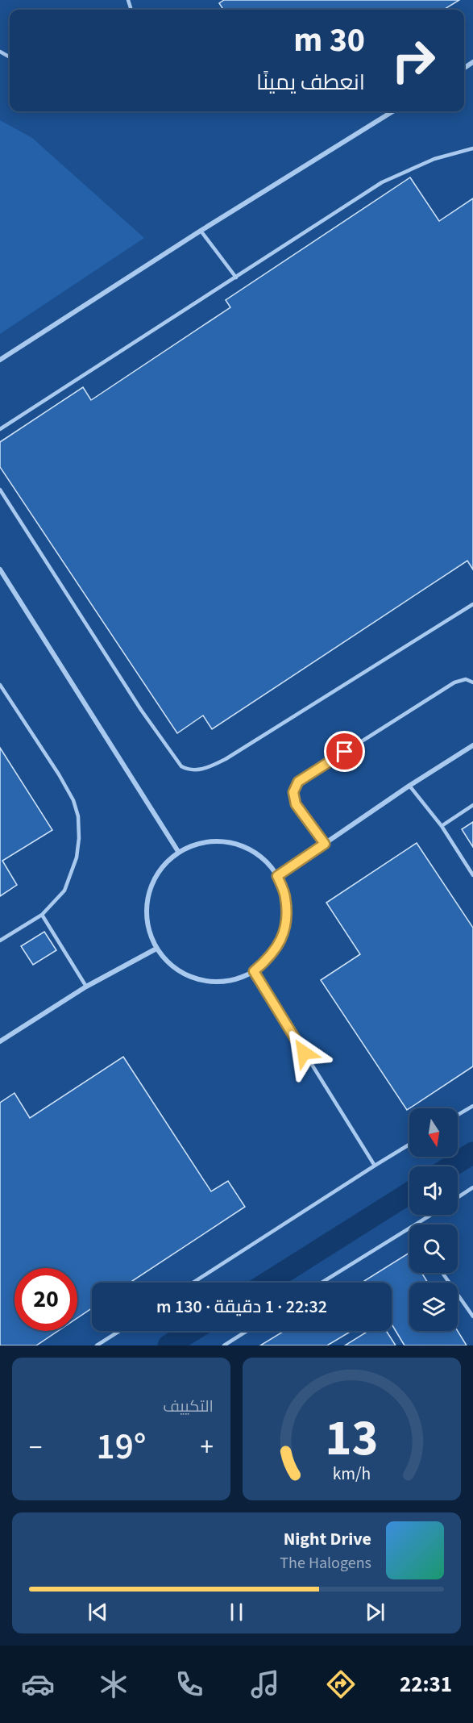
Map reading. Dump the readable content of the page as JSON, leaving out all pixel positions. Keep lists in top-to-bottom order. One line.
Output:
{"north":"bottom","page":{"turn":["30 m","انعطف يمينًا"],"limit":"20","trip":"22:32 · 1 دقيقة · 130 m","tile":"التكييف","heat":["−","19°","+"],"song":["Night Drive","The Halogens"],"tabs":"22:31","gauge":["13","km/h"]}}
